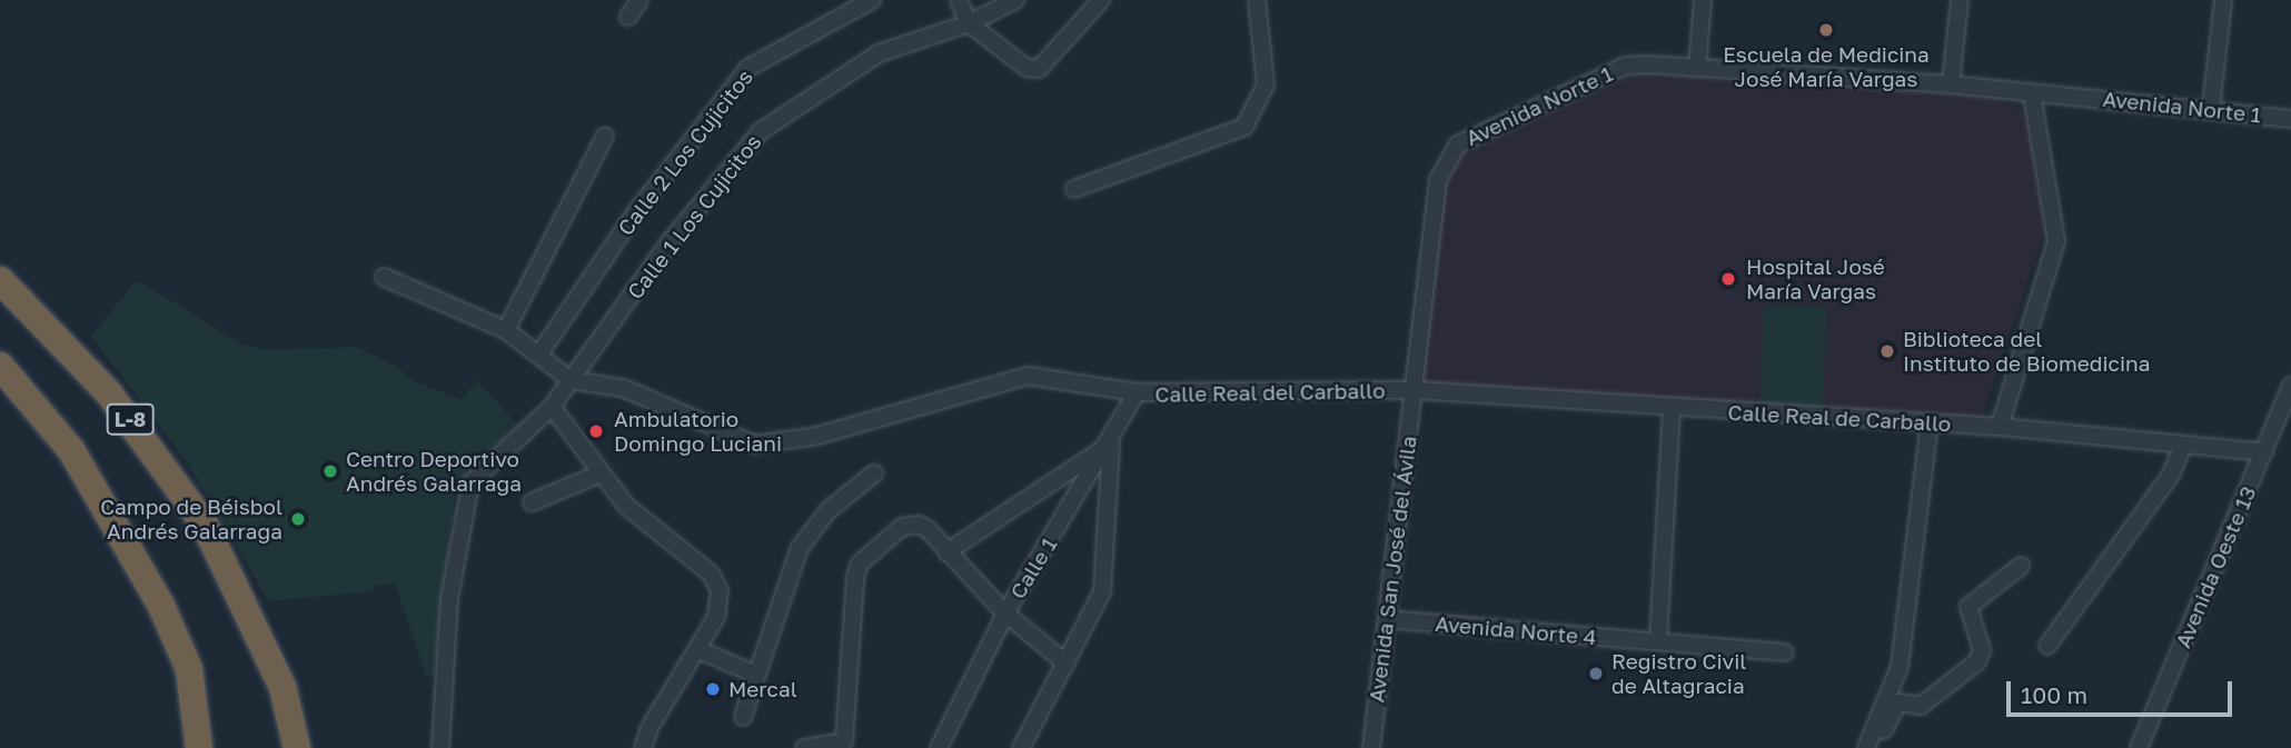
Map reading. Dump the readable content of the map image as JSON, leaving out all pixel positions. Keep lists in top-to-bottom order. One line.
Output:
{"streets":{"highway":["L-8"],"street":["Avenida Norte 1","Calle 2 Los Cujicitos","Calle 1 Los Cujicitos","Calle Real del Carballo","Calle Real de Carballo","Avenida Oeste 13","Calle 1","Avenida San José del Ávila","Avenida Norte 4"]},"crossings":[["Avenida Norte 1","Calle Real del Carballo"],["Avenida Norte 1","Calle Real de Carballo"],["Avenida Norte 1","Avenida San José del Ávila"],["Calle 1 Los Cujicitos","Calle Real del Carballo"],["Calle Real del Carballo","Calle Real de Carballo"],["Calle Real del Carballo","Calle 1"],["Calle Real del Carballo","Avenida San José del Ávila"],["Calle Real de Carballo","Avenida Oeste 13"],["Calle Real de Carballo","Avenida San José del Ávila"],["Avenida San José del Ávila","Avenida Norte 4"]],"places":["Escuela de Medicina José María Vargas","Hospital José María Vargas","Biblioteca del Instituto de Biomedicina","Ambulatorio Domingo Luciani","Centro Deportivo Andrés Galarraga","Campo de Béisbol Andrés Galarraga","Registro Civil de Altagracia","Mercal"],"scale_bar":"100 m"}
